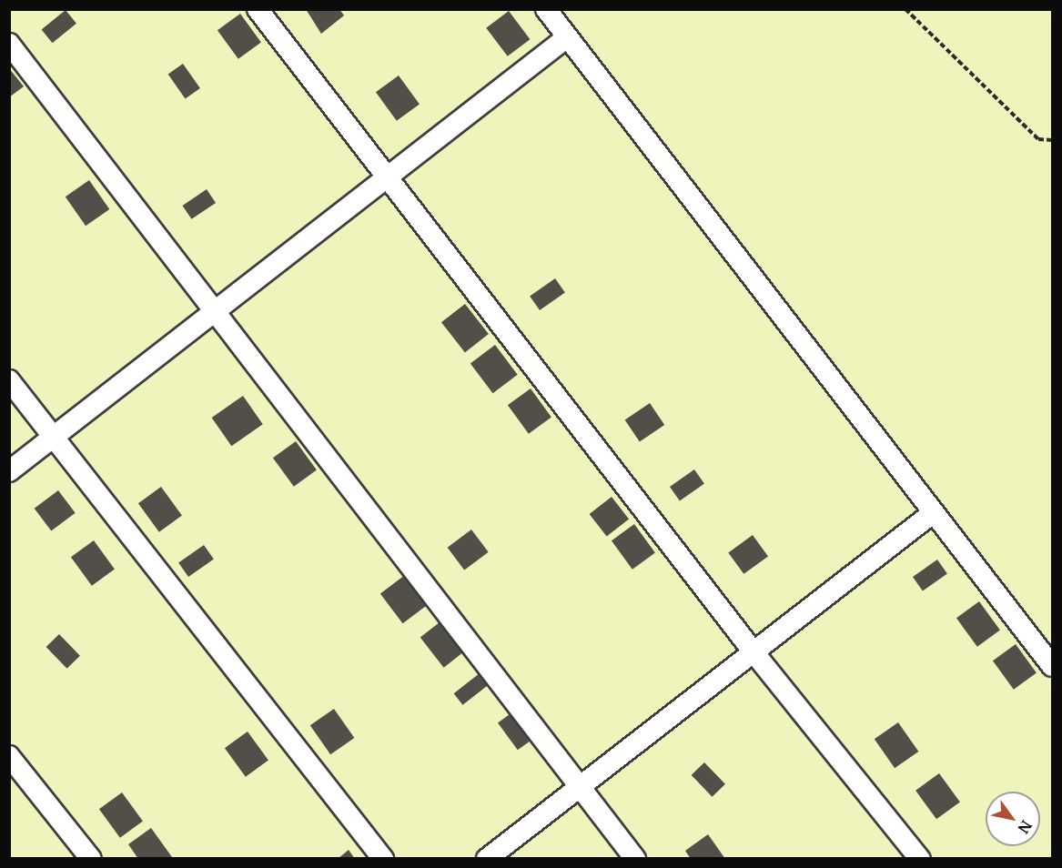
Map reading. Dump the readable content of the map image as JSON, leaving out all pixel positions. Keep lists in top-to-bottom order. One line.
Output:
{"north":"bottom right"}
